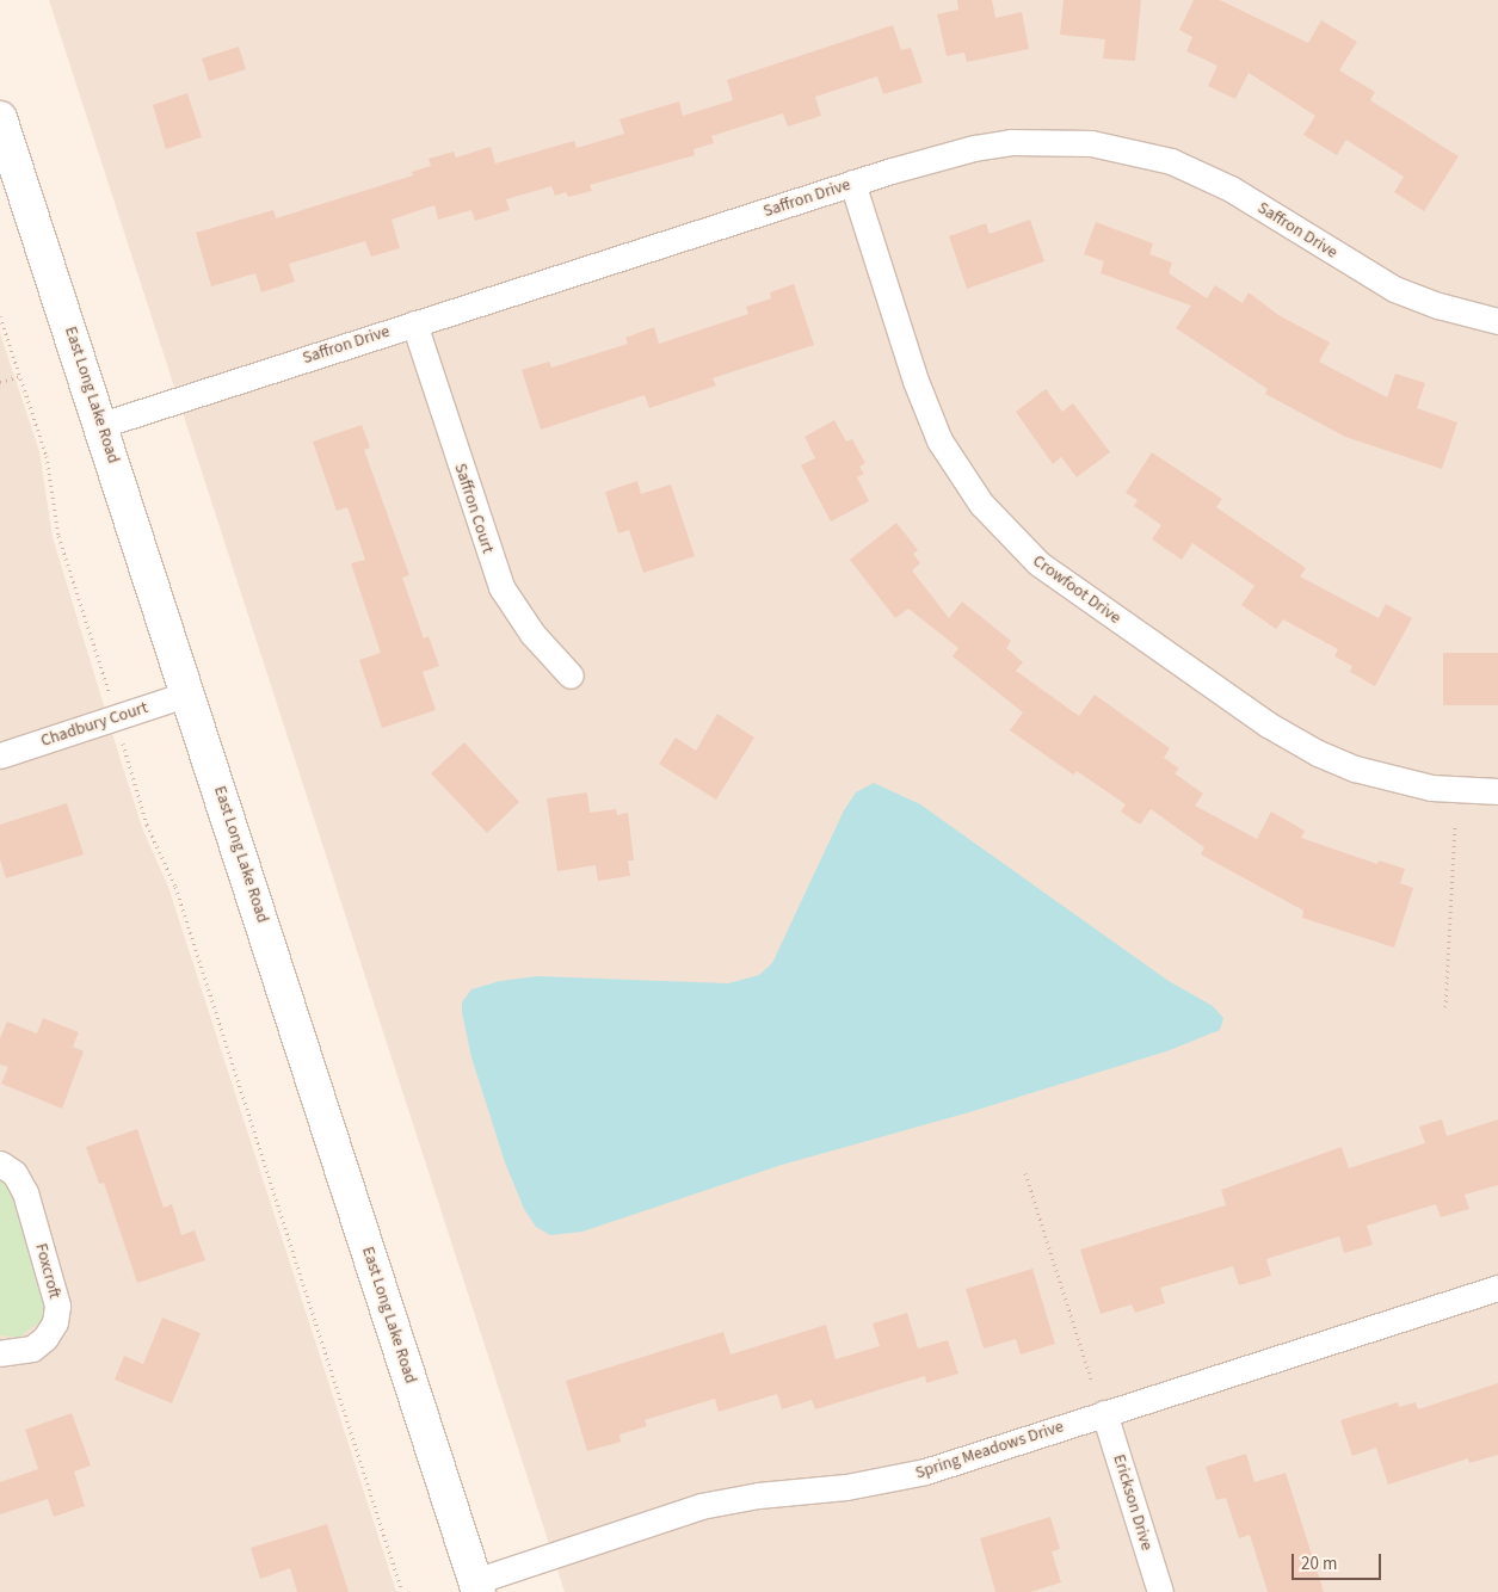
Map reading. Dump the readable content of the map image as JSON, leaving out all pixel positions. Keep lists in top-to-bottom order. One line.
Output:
{"streets":{"main road":["East Long Lake Road"],"street":["Saffron Drive","Saffron Court","Crowfoot Drive","Chadbury Court","Foxcroft","Spring Meadows Drive","Erickson Drive"]},"crossings":[["Saffron Drive","East Long Lake Road"],["Saffron Drive","Saffron Court"],["Saffron Drive","Crowfoot Drive"],["East Long Lake Road","Chadbury Court"],["East Long Lake Road","Spring Meadows Drive"],["Spring Meadows Drive","Erickson Drive"]],"scale_bar":"20 m"}
